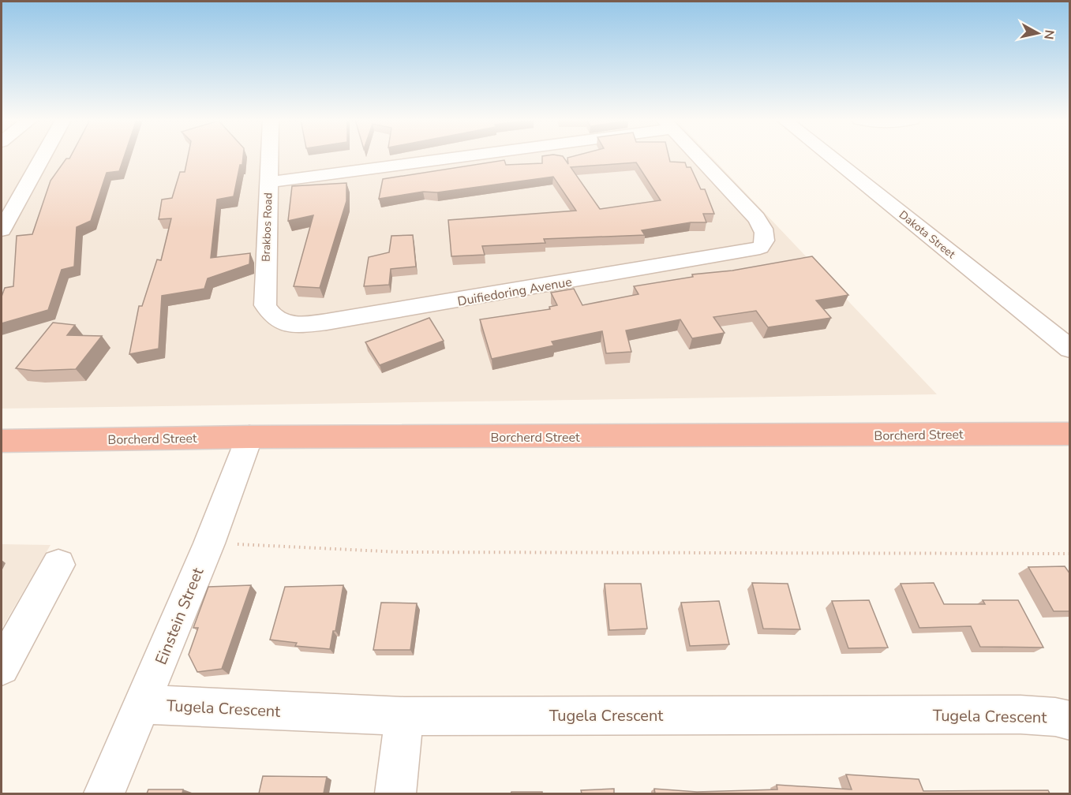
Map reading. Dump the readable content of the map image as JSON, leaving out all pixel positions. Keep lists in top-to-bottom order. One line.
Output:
{"streets":{"highway":["Borcherd Street"],"street":["Brakbos Road","Dakota Street","Duifiedoring Avenue","Einstein Street","Tugela Crescent"]},"crossings":[["Brakbos Road","Duifiedoring Avenue"],["Borcherd Street","Einstein Street"],["Einstein Street","Tugela Crescent"]],"north":"right"}
